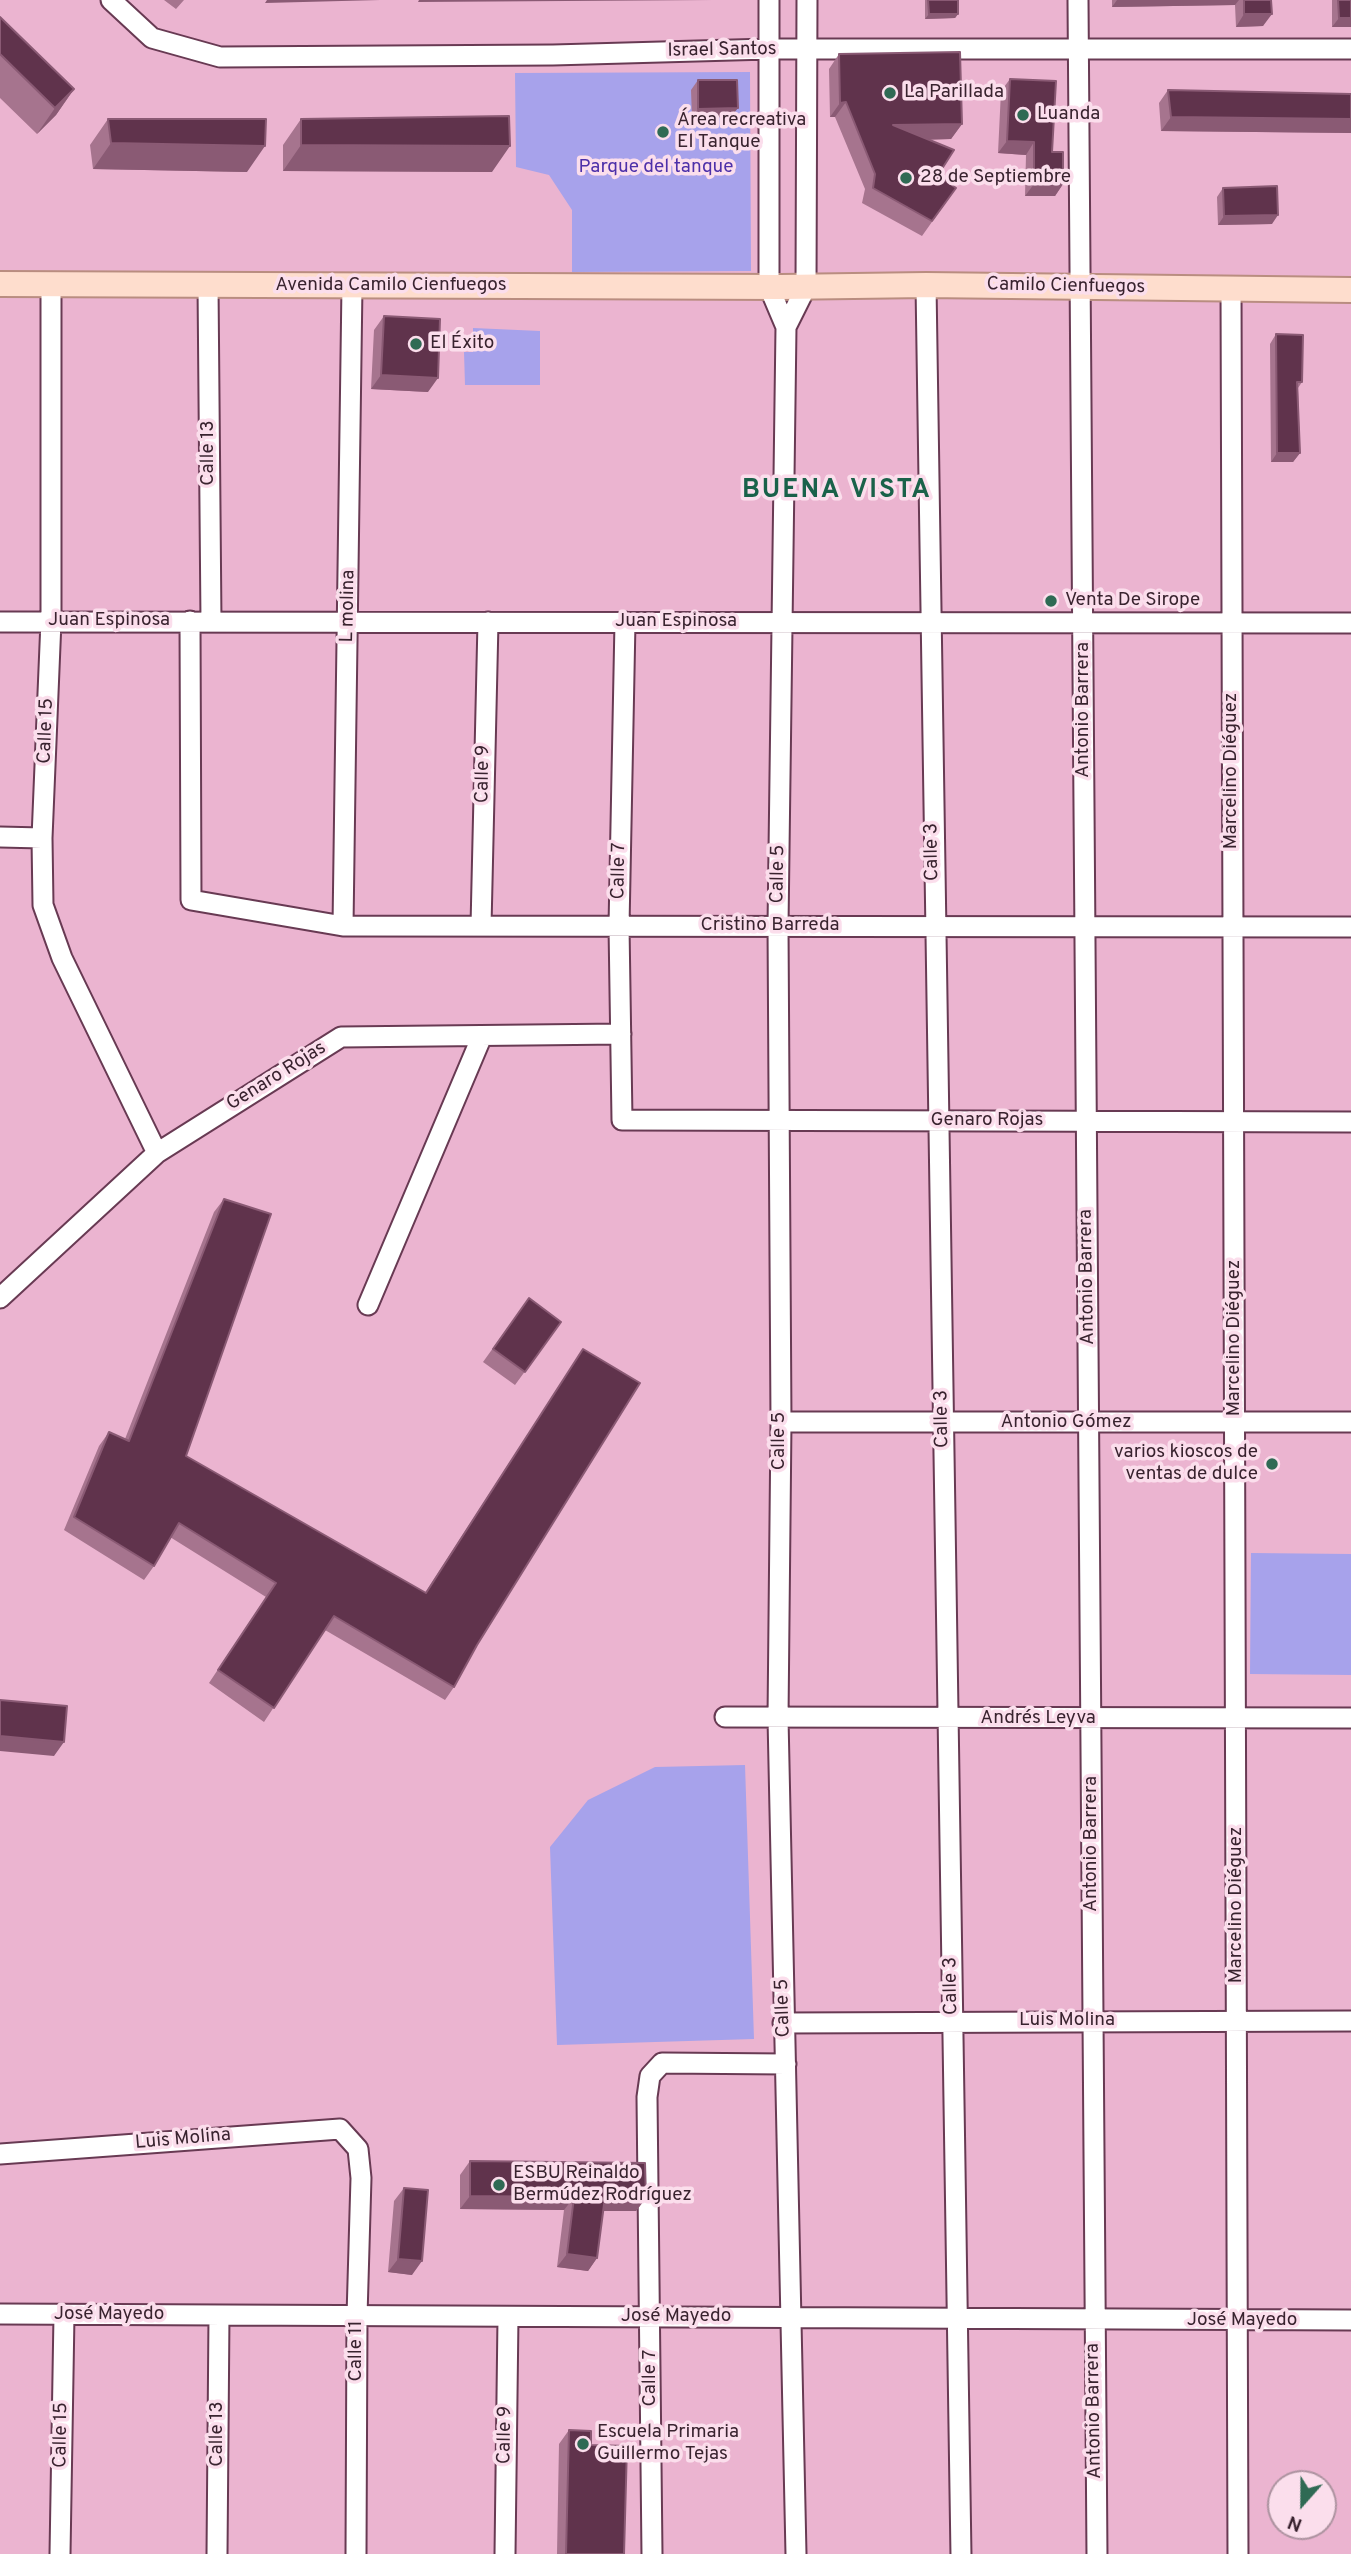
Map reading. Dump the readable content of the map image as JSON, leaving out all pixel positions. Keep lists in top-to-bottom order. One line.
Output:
{"streets":{"main road":["Avenida Camilo Cienfuegos","Camilo Cienfuegos"],"street":["Israel Santos","Calle 13","L molina","Juan Espinosa","Antonio Barrera","Calle 15","Marcelino Diéguez","Calle 9","Calle 3","Calle 7","Calle 5","Cristino Barreda","Genaro Rojas","Antonio Gómez","Andrés Leyva","Luis Molina","José Mayedo","Calle 11"]},"crossings":[["Israel Santos","Antonio Barrera"],["Avenida Camilo Cienfuegos","Camilo Cienfuegos"],["Avenida Camilo Cienfuegos","Calle 13"],["Avenida Camilo Cienfuegos","L molina"],["Avenida Camilo Cienfuegos","Calle 15"],["Avenida Camilo Cienfuegos","Calle 5"],["Camilo Cienfuegos","Antonio Barrera"],["Camilo Cienfuegos","Marcelino Diéguez"],["Camilo Cienfuegos","Calle 3"],["Camilo Cienfuegos","Calle 5"],["Calle 13","Juan Espinosa"],["Calle 13","José Mayedo"],["L molina","Juan Espinosa"],["L molina","Cristino Barreda"],["Juan Espinosa","Antonio Barrera"],["Juan Espinosa","Calle 15"],["Juan Espinosa","Marcelino Diéguez"],["Juan Espinosa","Calle 9"],["Juan Espinosa","Calle 3"],["Juan Espinosa","Calle 7"],["Juan Espinosa","Calle 5"],["Juan Espinosa","Cristino Barreda"],["Antonio Barrera","Cristino Barreda"],["Antonio Barrera","Genaro Rojas"],["Antonio Barrera","Antonio Gómez"],["Antonio Barrera","Andrés Leyva"],["Antonio Barrera","Luis Molina"],["Antonio Barrera","José Mayedo"],["Calle 15","Genaro Rojas"],["Calle 15","José Mayedo"],["Marcelino Diéguez","Cristino Barreda"],["Marcelino Diéguez","Genaro Rojas"],["Marcelino Diéguez","Antonio Gómez"],["Marcelino Diéguez","Andrés Leyva"],["Marcelino Diéguez","Luis Molina"],["Marcelino Diéguez","José Mayedo"],["Calle 9","Cristino Barreda"],["Calle 9","José Mayedo"],["Calle 3","Cristino Barreda"],["Calle 3","Genaro Rojas"],["Calle 3","Antonio Gómez"],["Calle 3","Andrés Leyva"],["Calle 3","Luis Molina"],["Calle 3","José Mayedo"],["Calle 7","Calle 5"],["Calle 7","Cristino Barreda"],["Calle 7","Genaro Rojas"],["Calle 7","José Mayedo"],["Calle 5","Cristino Barreda"],["Calle 5","Genaro Rojas"],["Calle 5","Antonio Gómez"],["Calle 5","Andrés Leyva"],["Calle 5","Luis Molina"],["Calle 5","José Mayedo"],["Luis Molina","Calle 11"],["José Mayedo","Calle 11"]],"districts":["BUENA VISTA"],"parks":["Parque del tanque"],"places":["La Parillada","Luanda","Área recreativa El Tanque","28 de Septiembre","El Éxito","Venta De Sirope","varios kioscos de ventas de dulce","ESBU Reinaldo Bermúdez Rodríguez","Escuela Primaria Guillermo Tejas"],"north":"bottom"}
